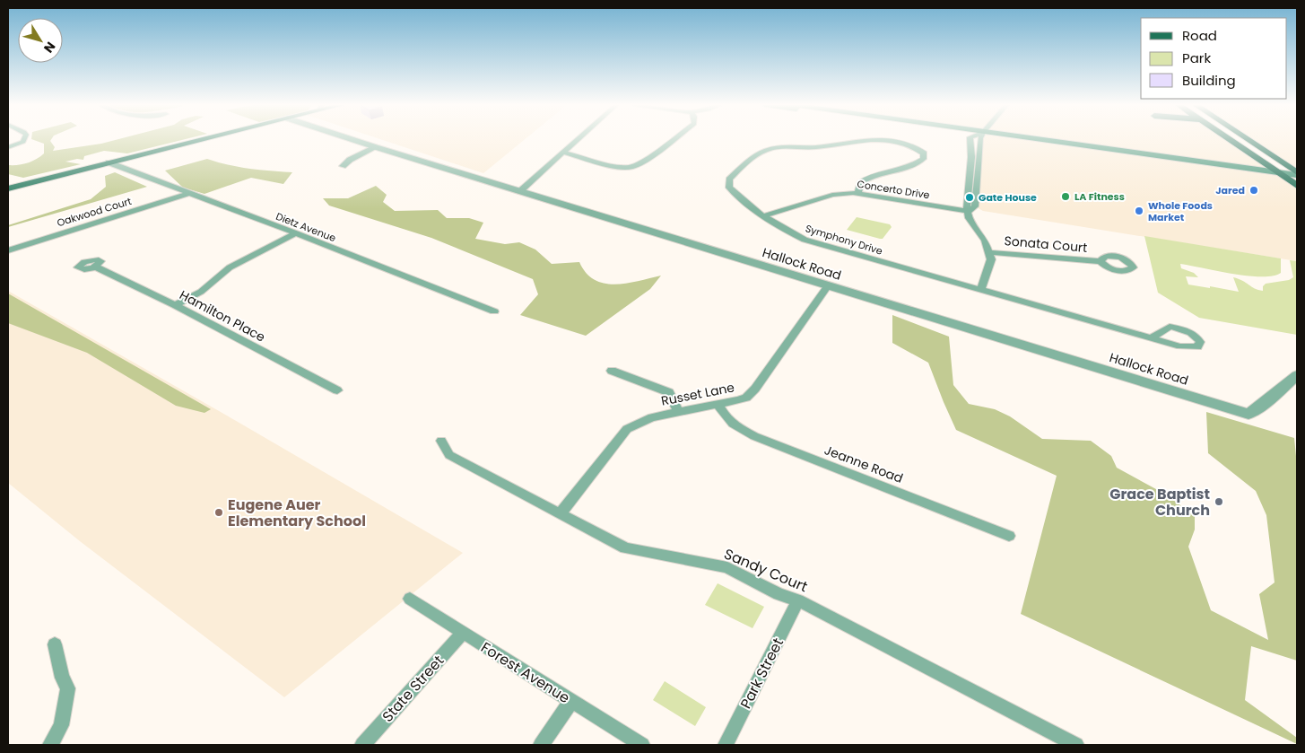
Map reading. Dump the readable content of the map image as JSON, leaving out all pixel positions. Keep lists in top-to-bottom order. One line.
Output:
{"streets":{"street":["Concerto Drive","Oakwood Court","Dietz Avenue","Symphony Drive","Sonata Court","Hallock Road","Hamilton Place","Russet Lane","Jeanne Road","Sandy Court","Forest Avenue","Park Street","State Street"]},"crossings":[["Concerto Drive","Symphony Drive"],["Oakwood Court","Dietz Avenue"],["Hallock Road","Russet Lane"],["Russet Lane","Jeanne Road"],["Russet Lane","Sandy Court"],["Sandy Court","Park Street"],["Forest Avenue","State Street"]],"places":["Jared","LA Fitness","Gate House","Whole Foods Market","Grace Baptist Church","Eugene Auer Elementary School"],"legend":["Road","Park","Building"],"north":"bottom right"}
